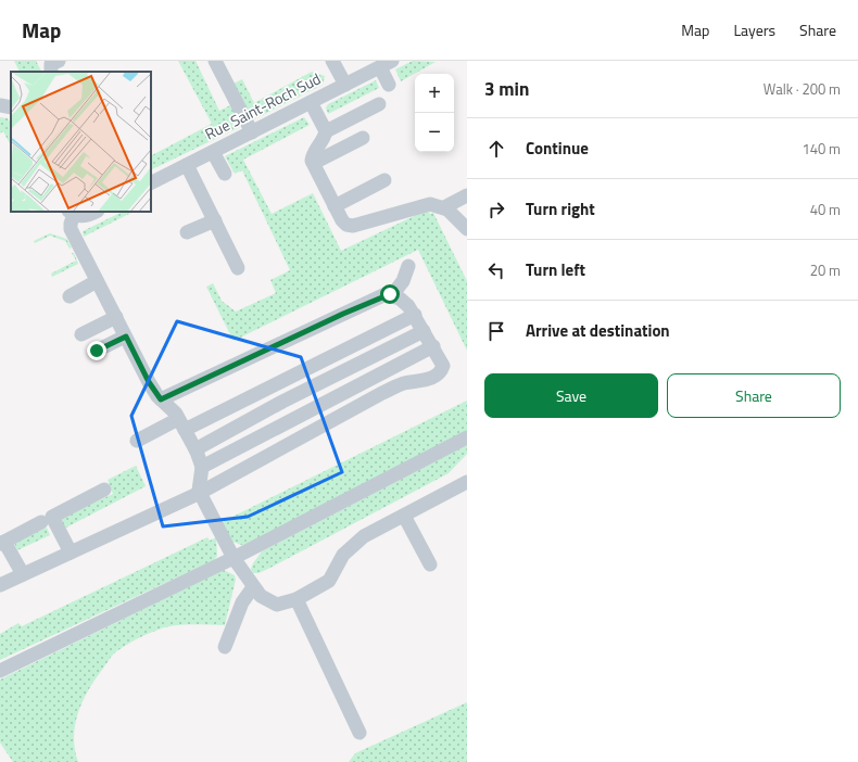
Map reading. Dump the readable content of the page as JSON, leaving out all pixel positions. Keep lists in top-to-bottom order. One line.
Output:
{"streets":{"street":["Rue Saint-Roch Sud"]},"page":{"header":"Map","nav":["Map","Layers","Share"],"heading":["3 min","Walk · 200 m"],"map_buttons":["+","−"],"list":[["Continue","140 m"],["Turn right","40 m"],["Turn left","20 m"],"Arrive at destination"],"buttons":["Save","Share"]}}
